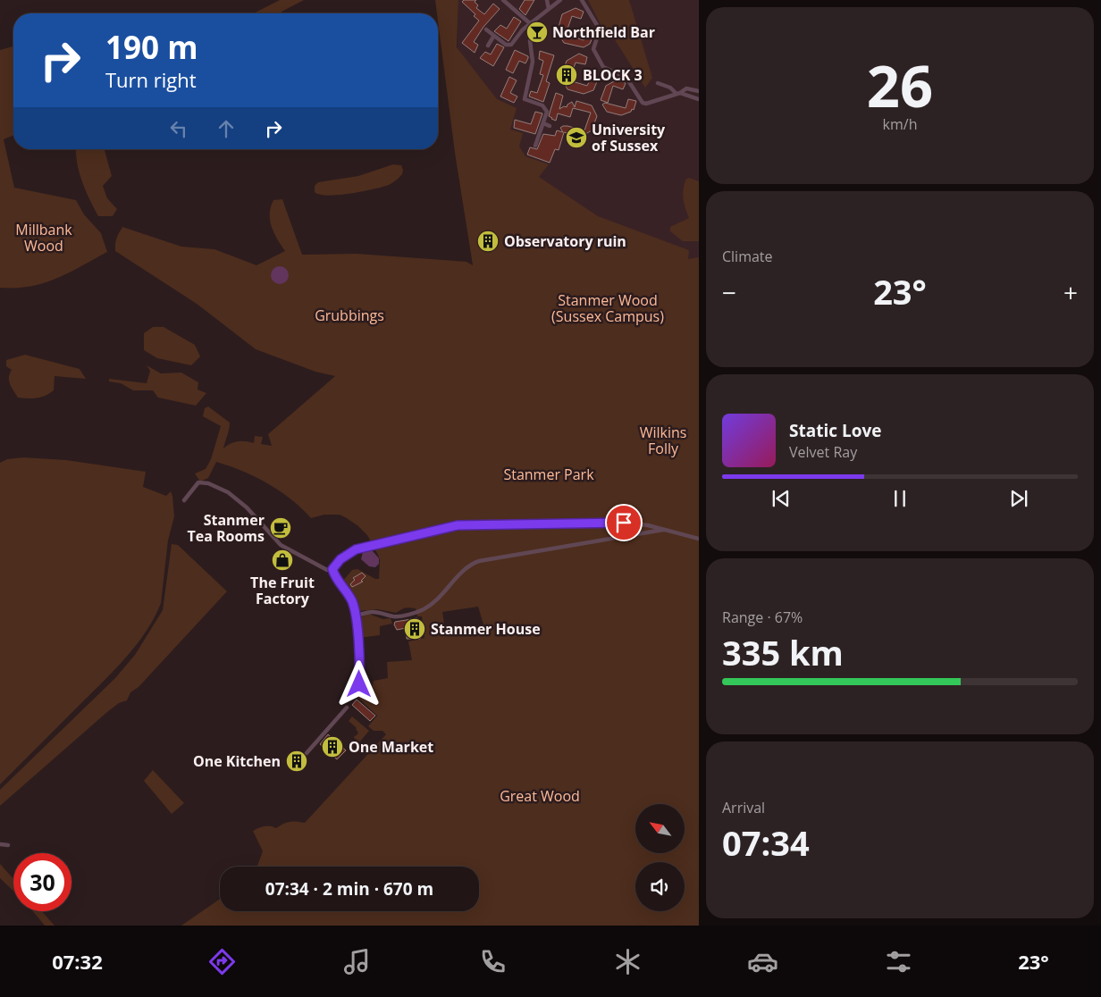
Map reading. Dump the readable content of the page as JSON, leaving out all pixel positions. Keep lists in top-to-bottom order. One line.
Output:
{"parks":["Millbank Wood","Stanmer Wood (Sussex Campus)","Grubbings","Wilkins Folly","Stanmer Park","Great Wood"],"places":{"bar":["Northfield Bar"],"building":["BLOCK 3","Observatory ruin","Stanmer House","One Market","One Kitchen"],"school or university":["University of Sussex"],"cafe":["Stanmer Tea Rooms"],"shop":["The Fruit Factory"]},"north":"top left","page":{"tile":[["26","km/h"],"Climate",["Range · 67%","335 km"],["Arrival","07:34"]],"turn":["190 m","Turn right"],"heat":["−","23°","+"],"song":["Static Love","Velvet Ray"],"limit":"30","trip":"07:34 · 2 min · 670 m","tabs":["07:32","23°"]}}
